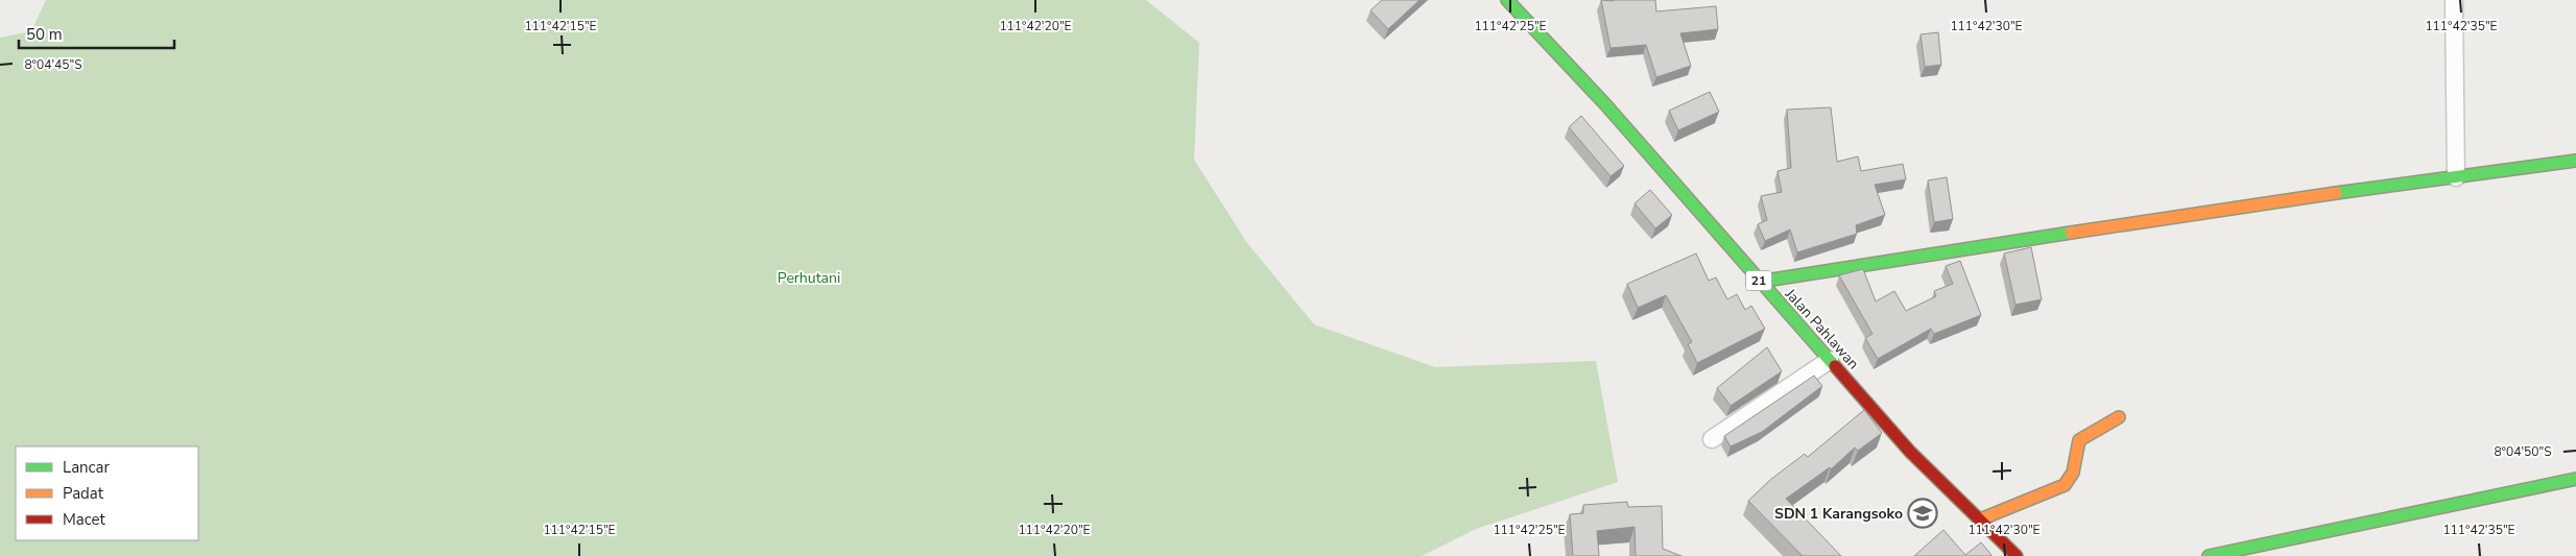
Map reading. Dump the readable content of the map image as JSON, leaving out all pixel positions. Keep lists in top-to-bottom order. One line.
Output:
{"streets":{"main road":["21","Jalan Pahlawan"]},"parks":["Perhutani"],"places":{"school or university":["SDN 1 Karangsoko"]},"legend":["Lancar","Padat","Macet"],"scale_bar":"50 m","coordinates":["111°42'15\"E","111°42'20\"E","111°42'25\"E","111°42'30\"E","111°42'35\"E","8°04'45\"S","8°04'50\"S"]}
